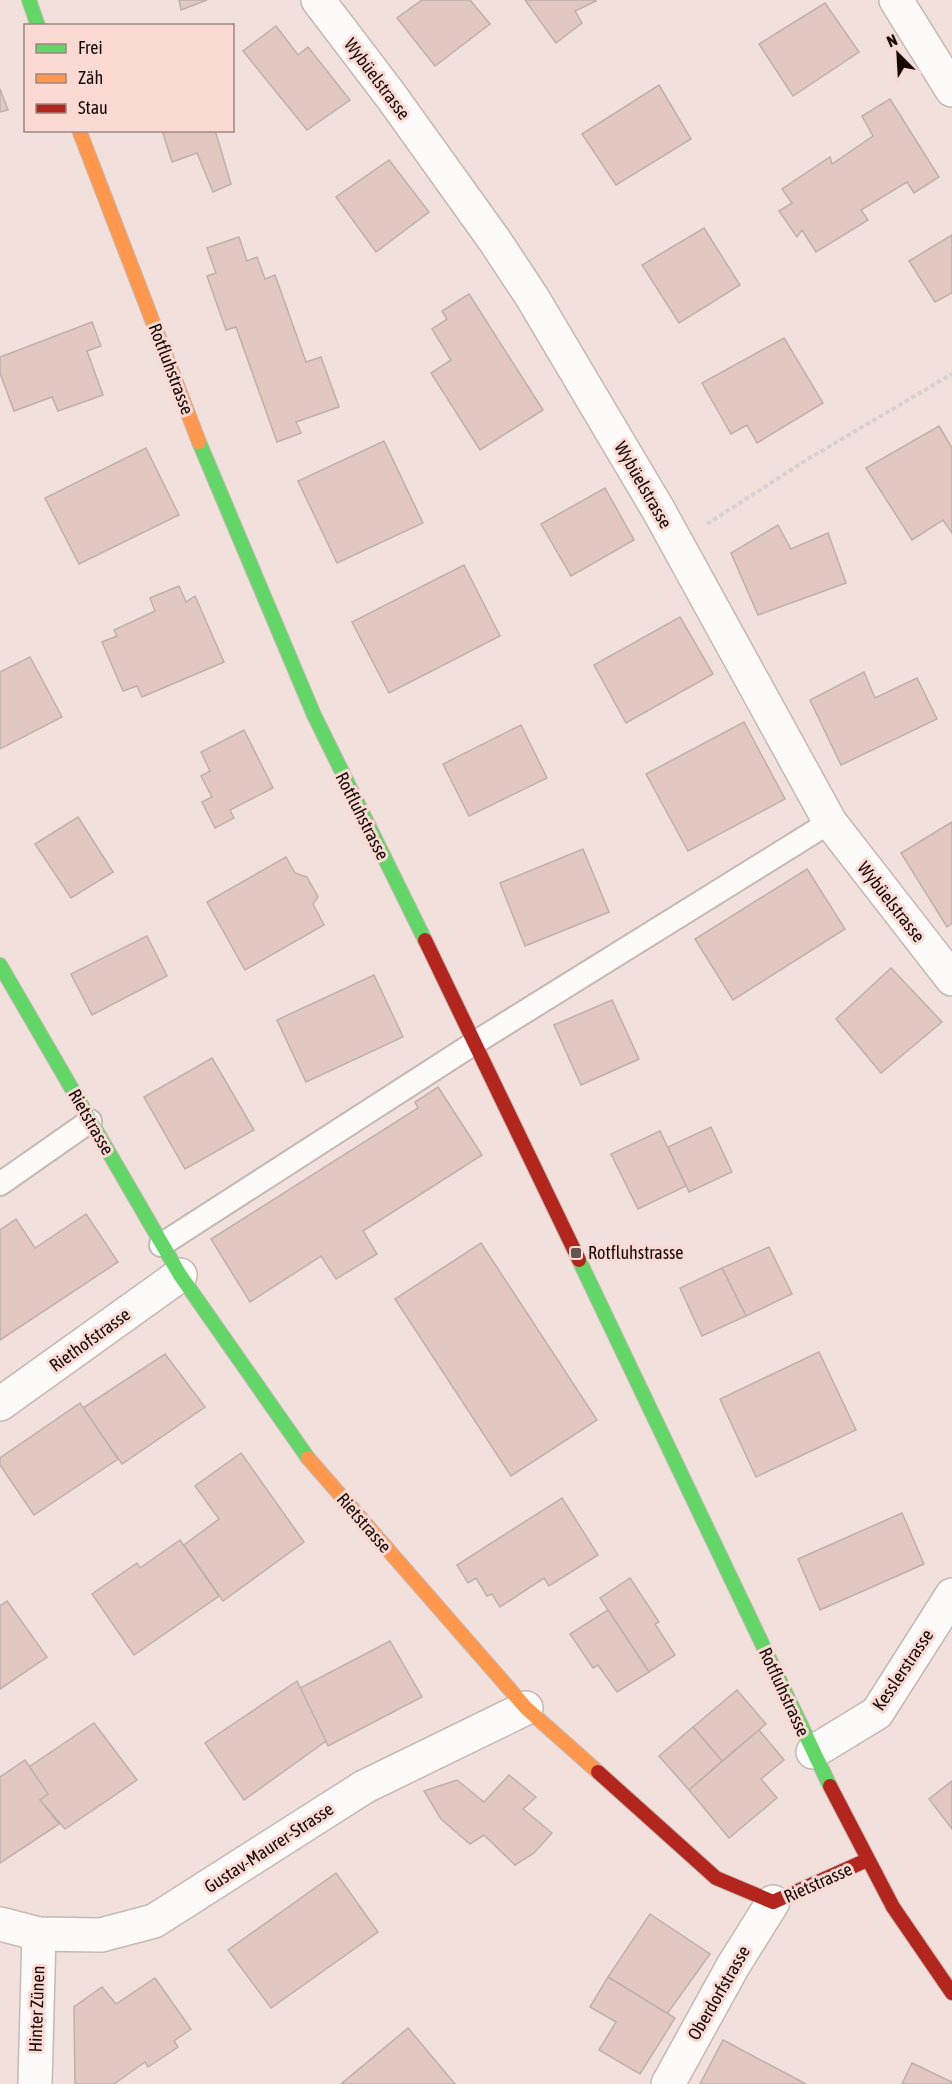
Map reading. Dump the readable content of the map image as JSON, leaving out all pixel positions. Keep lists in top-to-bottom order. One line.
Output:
{"streets":{"main road":["Rotfluhstrasse","Rietstrasse"],"street":["Wybüelstrasse","Riethofstrasse","Kesslerstrasse","Gustav-Maurer-Strasse","Oberdorfstrasse","Hinter Zünen"]},"crossings":[["Rotfluhstrasse","Rietstrasse"],["Rotfluhstrasse","Kesslerstrasse"],["Rietstrasse","Riethofstrasse"],["Rietstrasse","Gustav-Maurer-Strasse"],["Rietstrasse","Oberdorfstrasse"],["Gustav-Maurer-Strasse","Hinter Zünen"]],"places":{"transit":["Rotfluhstrasse"]},"legend":["Frei","Zäh","Stau"],"north":"top left"}
